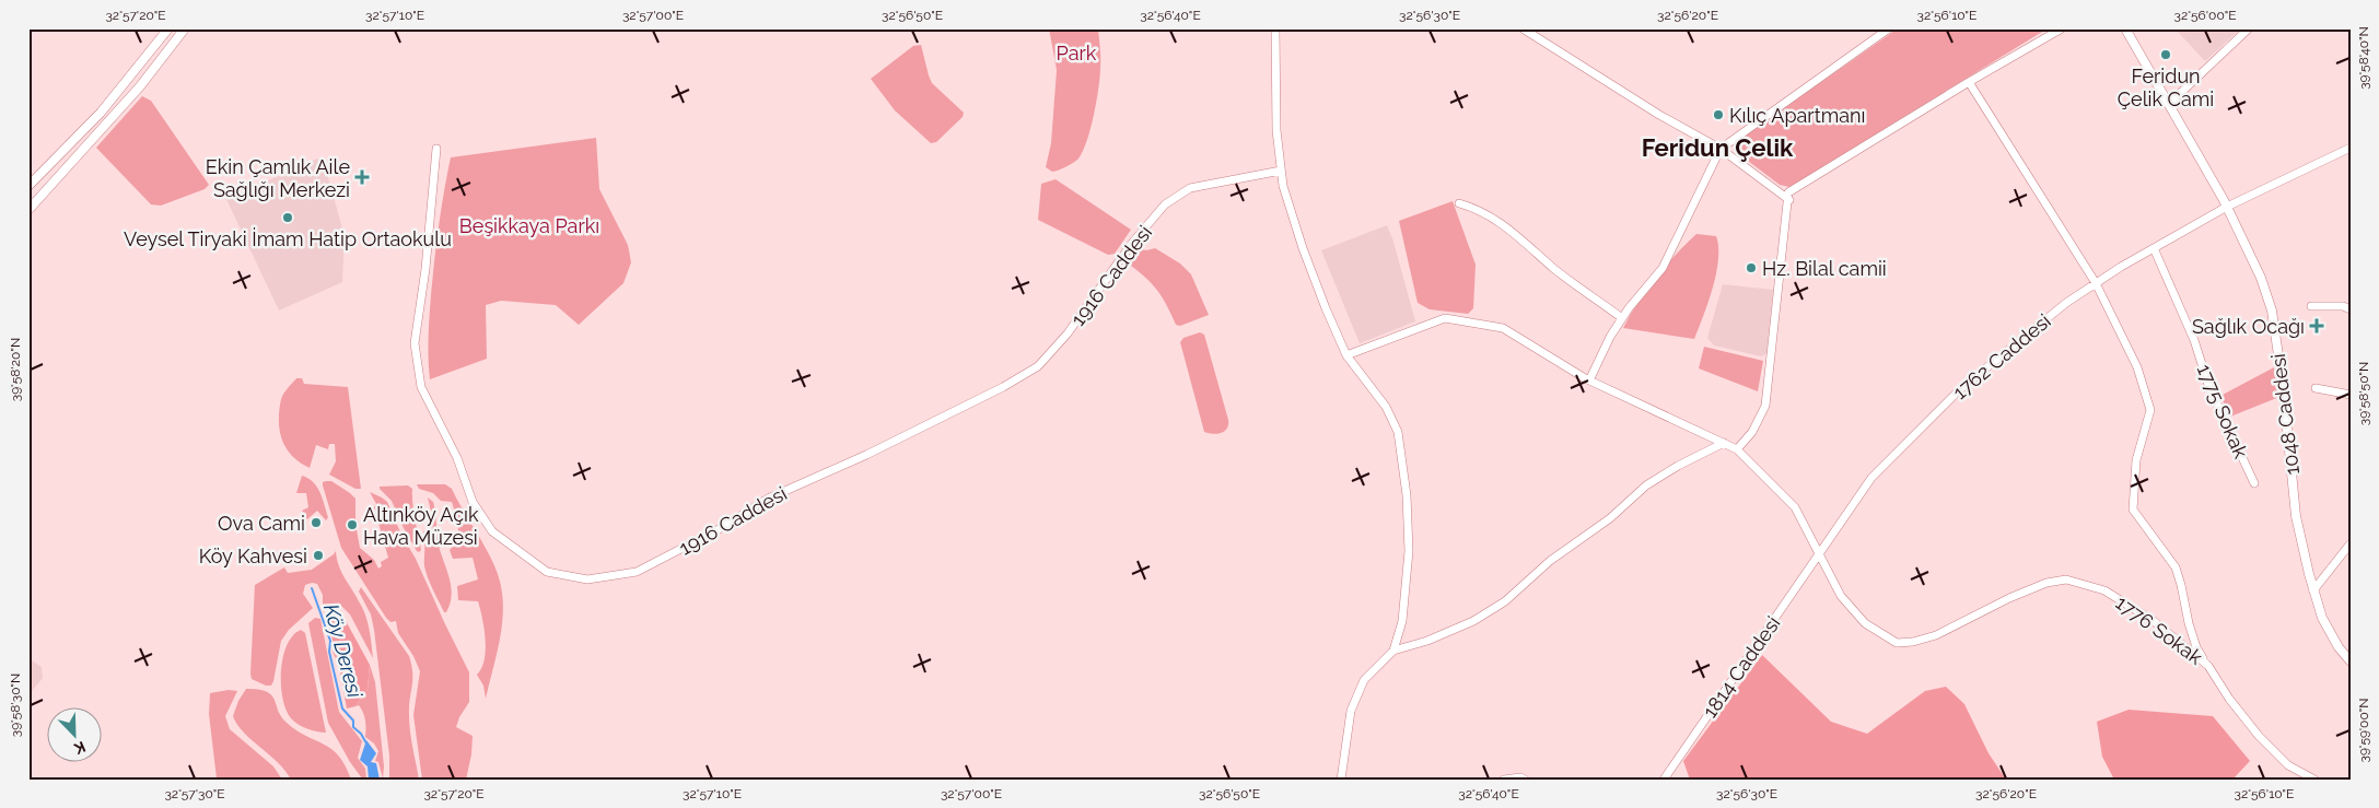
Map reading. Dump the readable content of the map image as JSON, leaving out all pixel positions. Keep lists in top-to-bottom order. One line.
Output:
{"streets":{"main road":["1048 Caddesi"],"street":["1916 Caddesi","1762 Caddesi","1775 Sokak","1776 Sokak","1814 Caddesi"]},"crossings":[["1762 Caddesi","1775 Sokak"],["1762 Caddesi","1048 Caddesi"],["1762 Caddesi","1776 Sokak"],["1762 Caddesi","1814 Caddesi"],["1776 Sokak","1814 Caddesi"]],"districts":["Feridun Çelik"],"water":["Köy Deresi"],"parks":["Park","Beşikkaya Parkı"],"places":{"other":["Feridun Çelik Cami","Kılıç Apartmanı","Veysel Tiryaki İmam Hatip Ortaokulu","Hz. Bilal camii","Ova Cami","Altınköy Açık Hava Müzesi","Köy Kahvesi"],"health":["Ekin Çamlık Aile Sağlığı Merkezi","Sağlık Ocağı"]},"north":"bottom right","coordinates":["32°57'20\"E","32°57'10\"E","32°57'00\"E","32°56'50\"E","32°56'40\"E","32°56'30\"E","32°56'20\"E","32°56'10\"E","32°56'00\"E","39°58'40\"N","39°58'20\"N","39°58'50\"N","39°58'30\"N","39°59'00\"N","32°57'30\"E"]}
